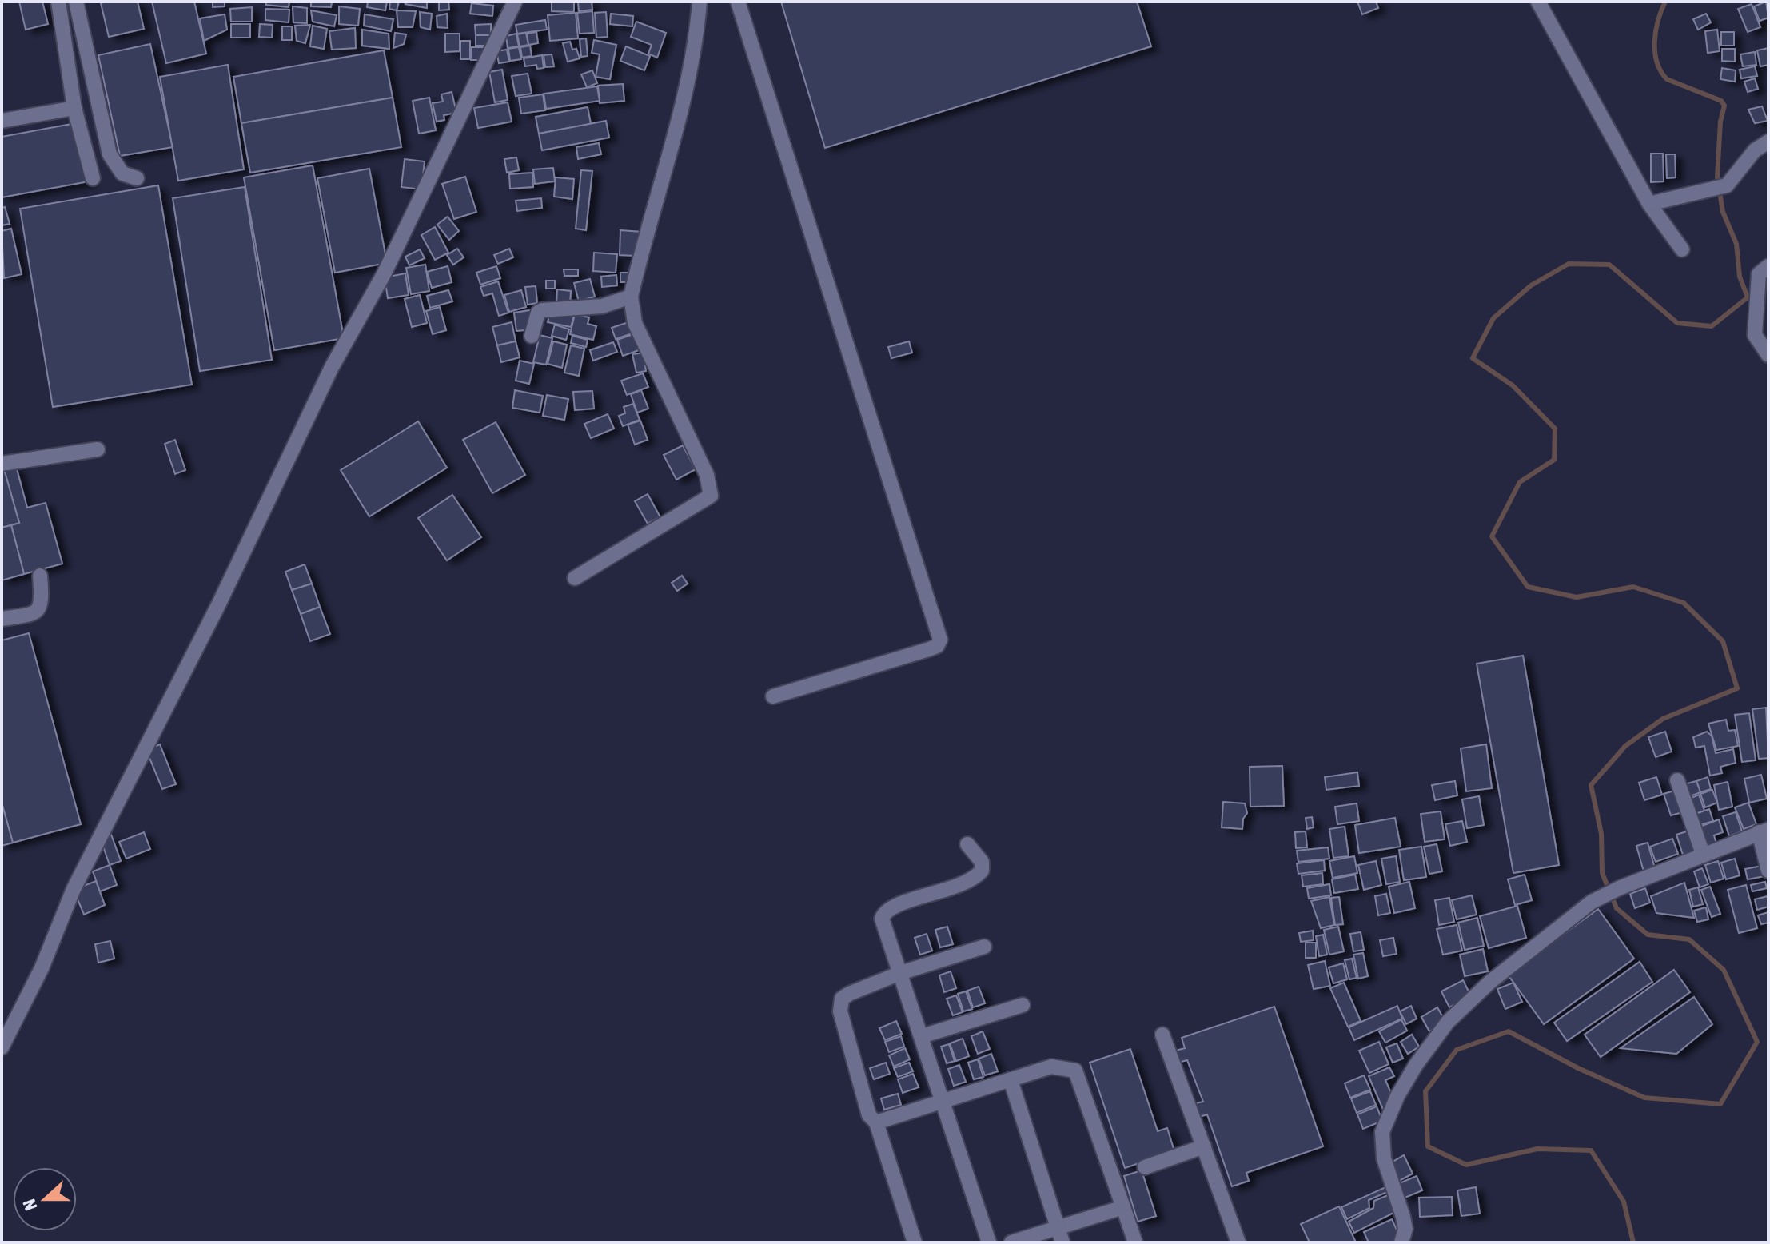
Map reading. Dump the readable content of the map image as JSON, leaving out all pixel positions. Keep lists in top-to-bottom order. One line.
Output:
{"north":"left"}
